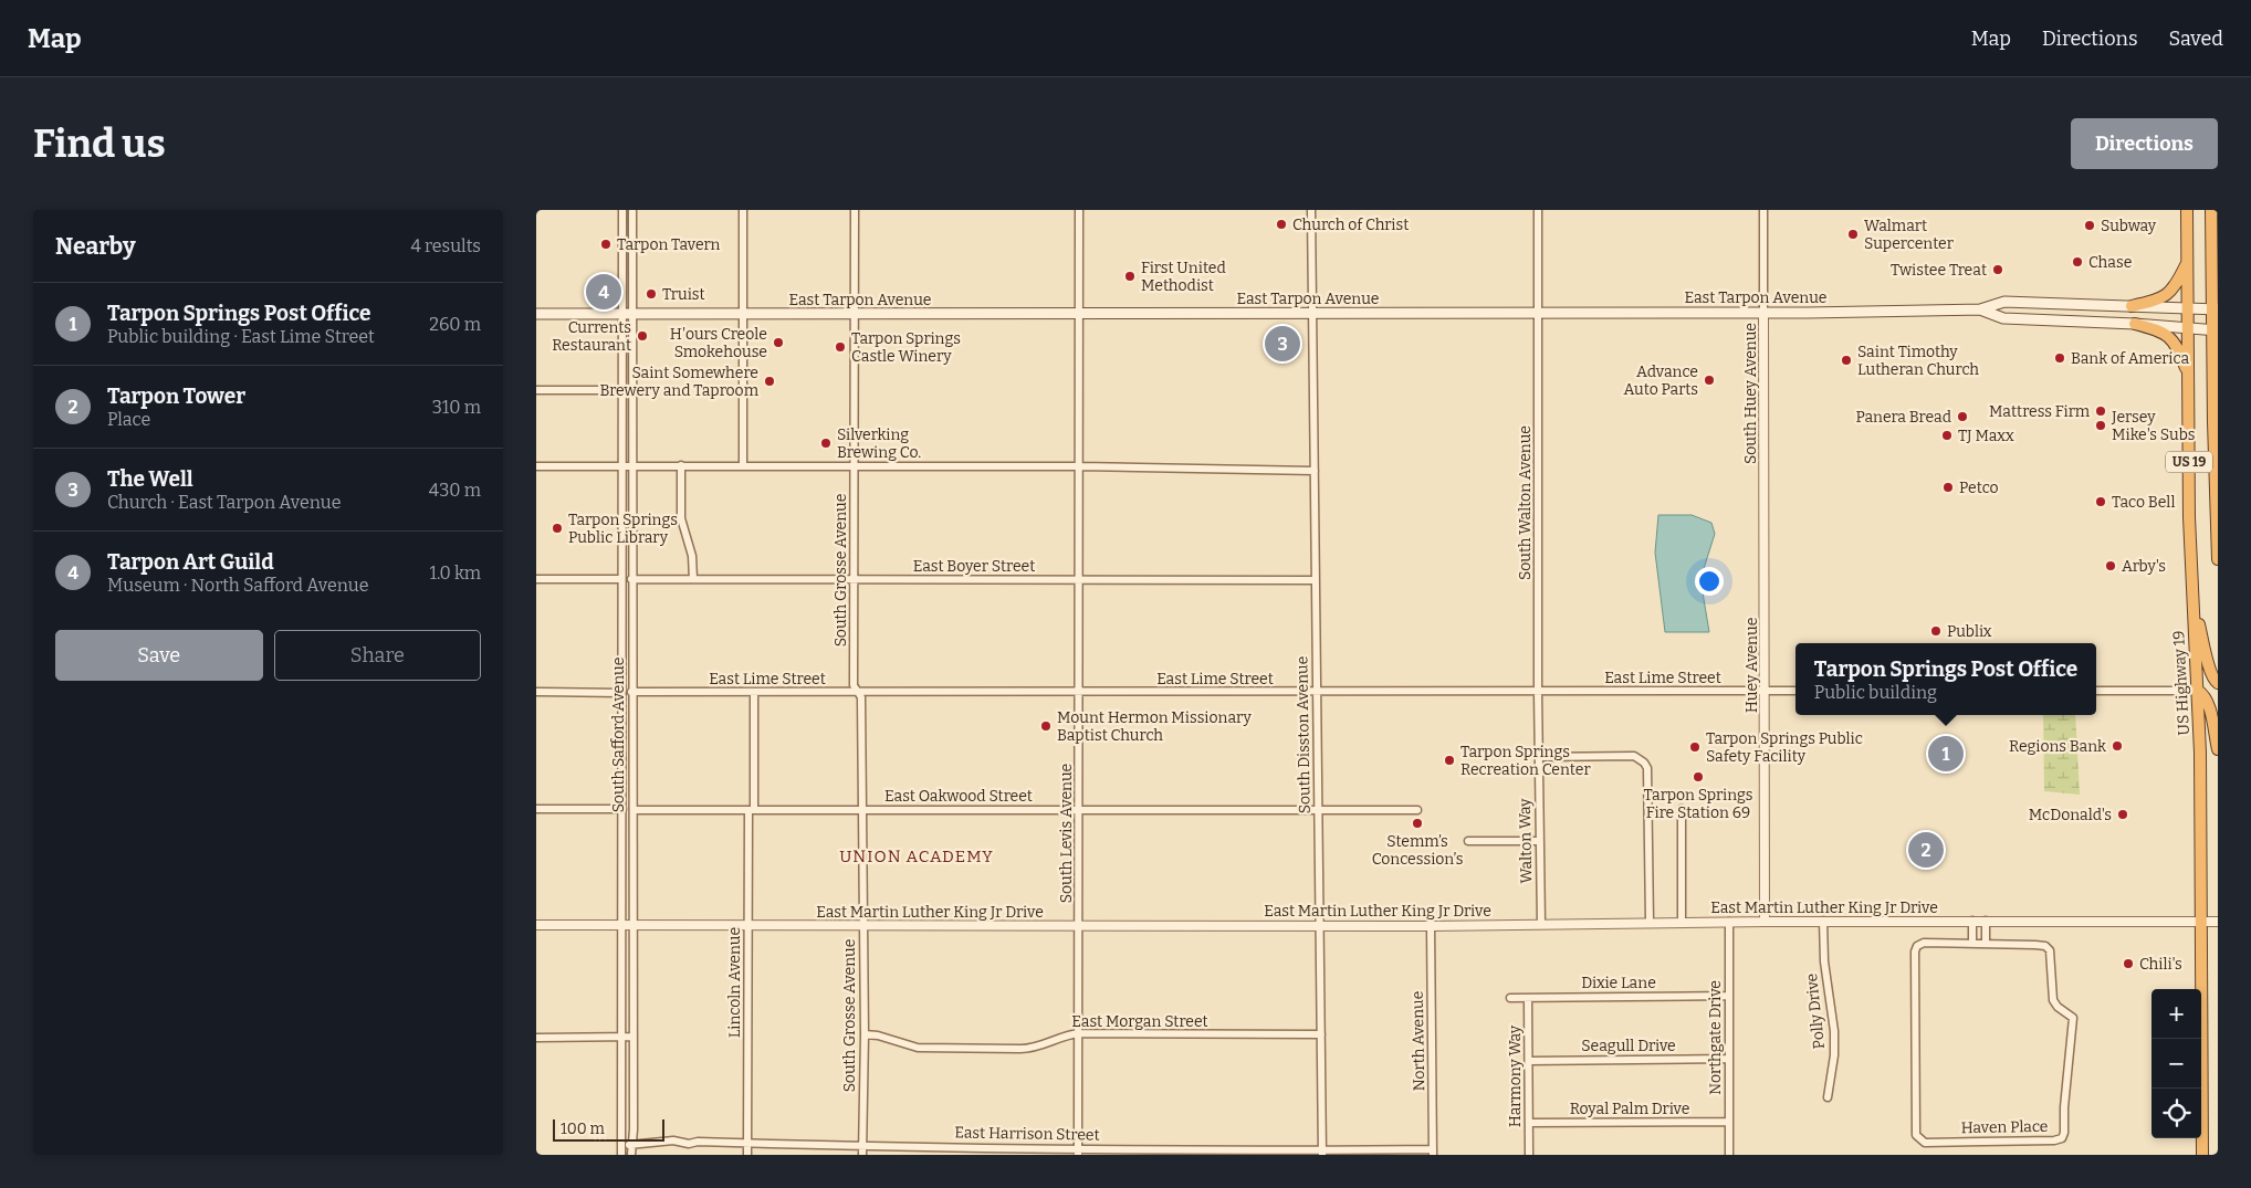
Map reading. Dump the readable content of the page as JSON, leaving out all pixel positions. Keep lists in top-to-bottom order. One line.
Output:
{"streets":{"highway":["US 19","US Highway 19"],"main road":["East Tarpon Avenue"],"street":["South Huey Avenue","South Walton Avenue","East Boyer Street","South Grosse Avenue","Huey Avenue","East Lime Street","South Safford Avenue","South Disston Avenue","East Oakwood Street","South Levis Avenue","Walton Way","East Martin Luther King Jr Drive","Lincoln Avenue","Dixie Lane","Polly Drive","East Morgan Street","Northgate Drive","North Avenue","Seagull Drive","Harmony Way","Royal Palm Drive","Haven Place","East Harrison Street"]},"crossings":[["East Tarpon Avenue","South Huey Avenue"],["East Tarpon Avenue","US 19"],["East Tarpon Avenue","South Walton Avenue"],["East Tarpon Avenue","South Grosse Avenue"],["East Tarpon Avenue","US Highway 19"],["East Tarpon Avenue","South Safford Avenue"],["East Tarpon Avenue","South Disston Avenue"],["East Tarpon Avenue","South Levis Avenue"],["South Huey Avenue","Huey Avenue"],["South Walton Avenue","East Lime Street"],["South Walton Avenue","Walton Way"],["East Boyer Street","South Grosse Avenue"],["East Boyer Street","South Safford Avenue"],["East Boyer Street","South Disston Avenue"],["East Boyer Street","South Levis Avenue"],["South Grosse Avenue","East Lime Street"],["South Grosse Avenue","East Oakwood Street"],["South Grosse Avenue","East Martin Luther King Jr Drive"],["South Grosse Avenue","East Morgan Street"],["South Grosse Avenue","East Harrison Street"],["Huey Avenue","East Lime Street"],["Huey Avenue","East Martin Luther King Jr Drive"],["East Lime Street","South Safford Avenue"],["East Lime Street","South Disston Avenue"],["East Lime Street","South Levis Avenue"],["East Lime Street","Walton Way"],["East Lime Street","Lincoln Avenue"],["US Highway 19","East Martin Luther King Jr Drive"],["South Safford Avenue","East Oakwood Street"],["South Safford Avenue","East Martin Luther King Jr Drive"],["South Safford Avenue","East Harrison Street"],["South Disston Avenue","East Oakwood Street"],["South Disston Avenue","East Martin Luther King Jr Drive"],["South Disston Avenue","East Morgan Street"],["South Disston Avenue","East Harrison Street"],["East Oakwood Street","South Levis Avenue"],["East Oakwood Street","Lincoln Avenue"],["South Levis Avenue","East Martin Luther King Jr Drive"],["South Levis Avenue","East Morgan Street"],["South Levis Avenue","East Harrison Street"],["Walton Way","East Martin Luther King Jr Drive"],["East Martin Luther King Jr Drive","Lincoln Avenue"],["East Martin Luther King Jr Drive","Polly Drive"],["East Martin Luther King Jr Drive","Northgate Drive"],["East Martin Luther King Jr Drive","North Avenue"],["Lincoln Avenue","East Harrison Street"],["Dixie Lane","Northgate Drive"],["Dixie Lane","Harmony Way"],["Northgate Drive","Seagull Drive"],["Northgate Drive","Royal Palm Drive"],["North Avenue","East Harrison Street"],["Seagull Drive","Harmony Way"],["Harmony Way","Royal Palm Drive"]],"districts":["UNION ACADEMY"],"places":["Church of Christ","Subway","Walmart Supercenter","Tarpon Tavern","Chase","Twistee Treat","First United Methodist","Truist","Currents Restaurant","H'ours Creole Smokehouse","Tarpon Springs Castle Winery","Bank of America","Saint Timothy Lutheran Church","Advance Auto Parts","Saint Somewhere Brewery and Taproom","Mattress Firm","Panera Bread","Jersey Mike's Subs","TJ Maxx","Silverking Brewing Co.","Petco","Taco Bell","Tarpon Springs Public Library","Arby's","Publix","Mount Hermon Missionary Baptist Church","Regions Bank","Tarpon Springs Public Safety Facility","Tarpon Springs Recreation Center","Tarpon Springs Fire Station 69","McDonald's","Stemm’s Concession’s","Chili's"],"scale_bar":"100 m","page":{"header":"Map","nav":["Map","Directions","Saved"],"buttons":["Directions",["Save","Share"]],"title":"Find us","heading":["Nearby","4 results"],"pins":["4","3","1","2"],"list":[{"mark":"1","name":"Tarpon Springs Post Office","note":"Public building · East Lime Street","value":"260 m"},{"mark":"2","name":"Tarpon Tower","note":"Place","value":"310 m"},{"mark":"3","name":"The Well","note":"Church · East Tarpon Avenue","value":"430 m"},{"mark":"4","name":"Tarpon Art Guild","note":"Museum · North Safford Avenue","value":"1.0 km"}],"popup":["Tarpon Springs Post Office","Public building"],"map_buttons":["+","−"],"scale":"100 m"}}
